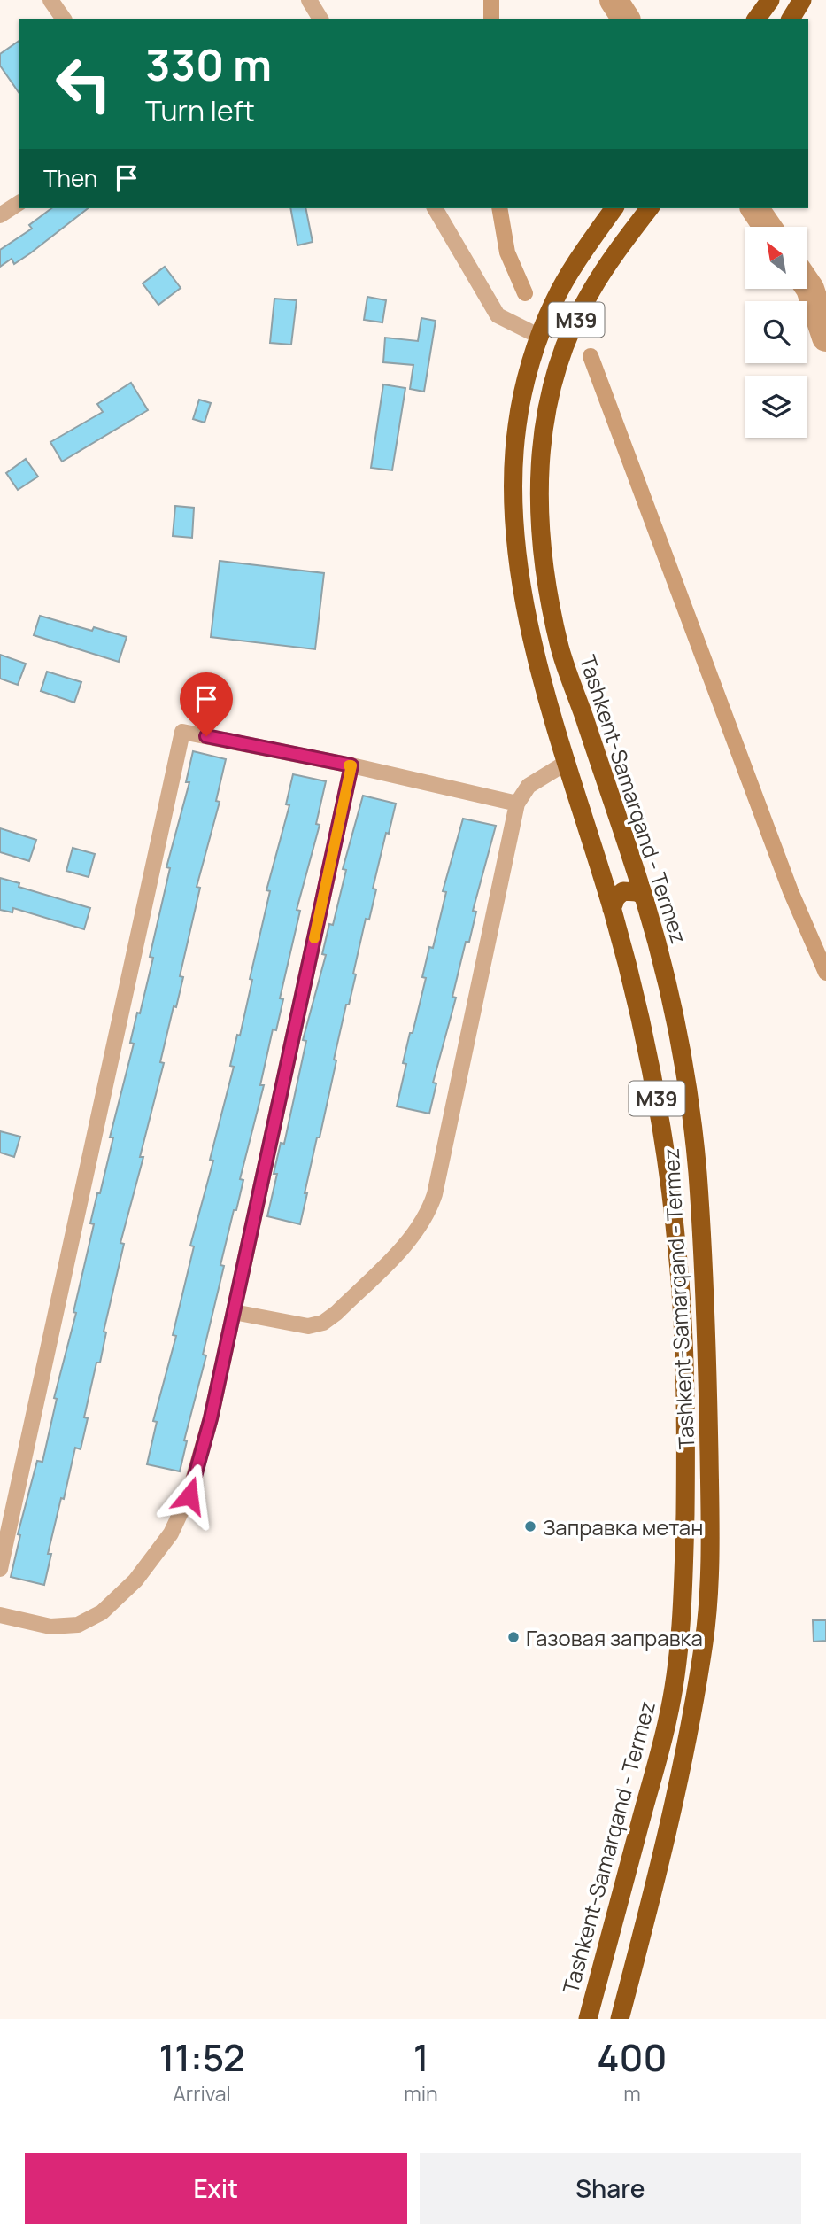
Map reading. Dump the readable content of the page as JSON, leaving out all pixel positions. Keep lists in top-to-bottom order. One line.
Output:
{"streets":{"highway":["M39","Tashkent-Samarqand - Termez"]},"places":["Заправка метан","Газовая заправка"],"north":"top left","page":{"turn":["330 m","Turn left"],"then":"Then","eta":["11:52","Arrival","1","min","400","m"],"buttons":["Exit","Share"]}}
